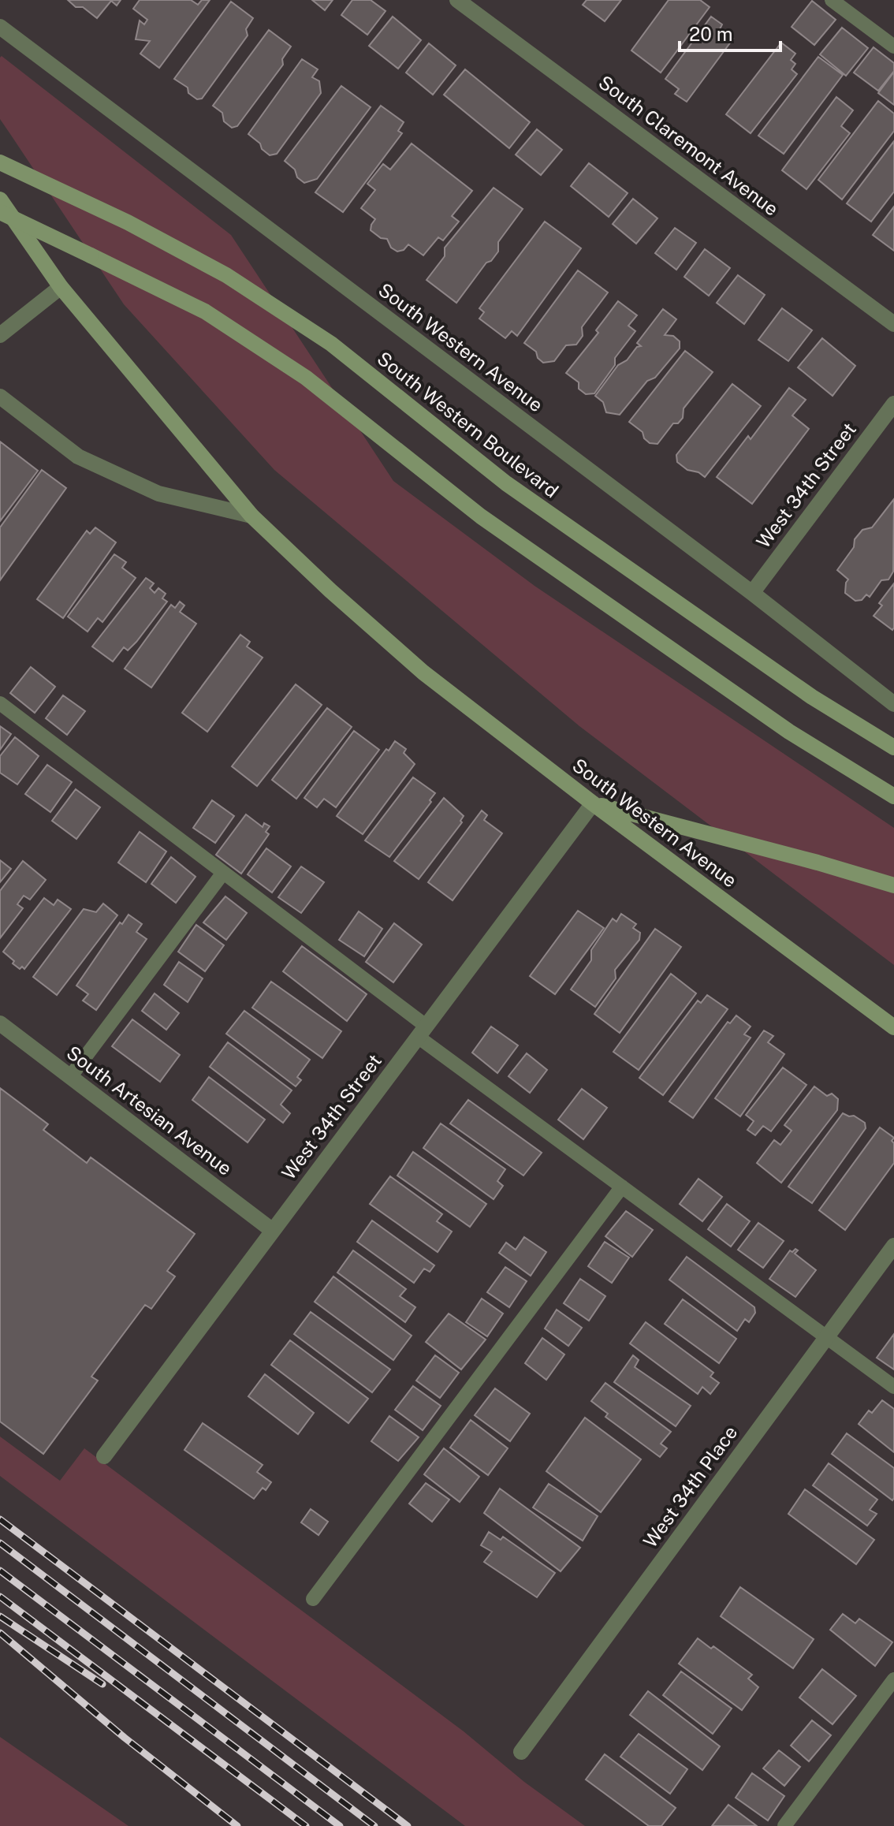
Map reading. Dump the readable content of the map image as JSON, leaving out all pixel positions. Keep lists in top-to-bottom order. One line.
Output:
{"streets":{"street":["South Claremont Avenue","South Western Avenue","South Western Boulevard","West 34th Street","South Artesian Avenue","West 34th Place"]},"crossings":[["South Western Avenue","West 34th Street"],["West 34th Street","South Artesian Avenue"]],"scale_bar":"20 m"}
